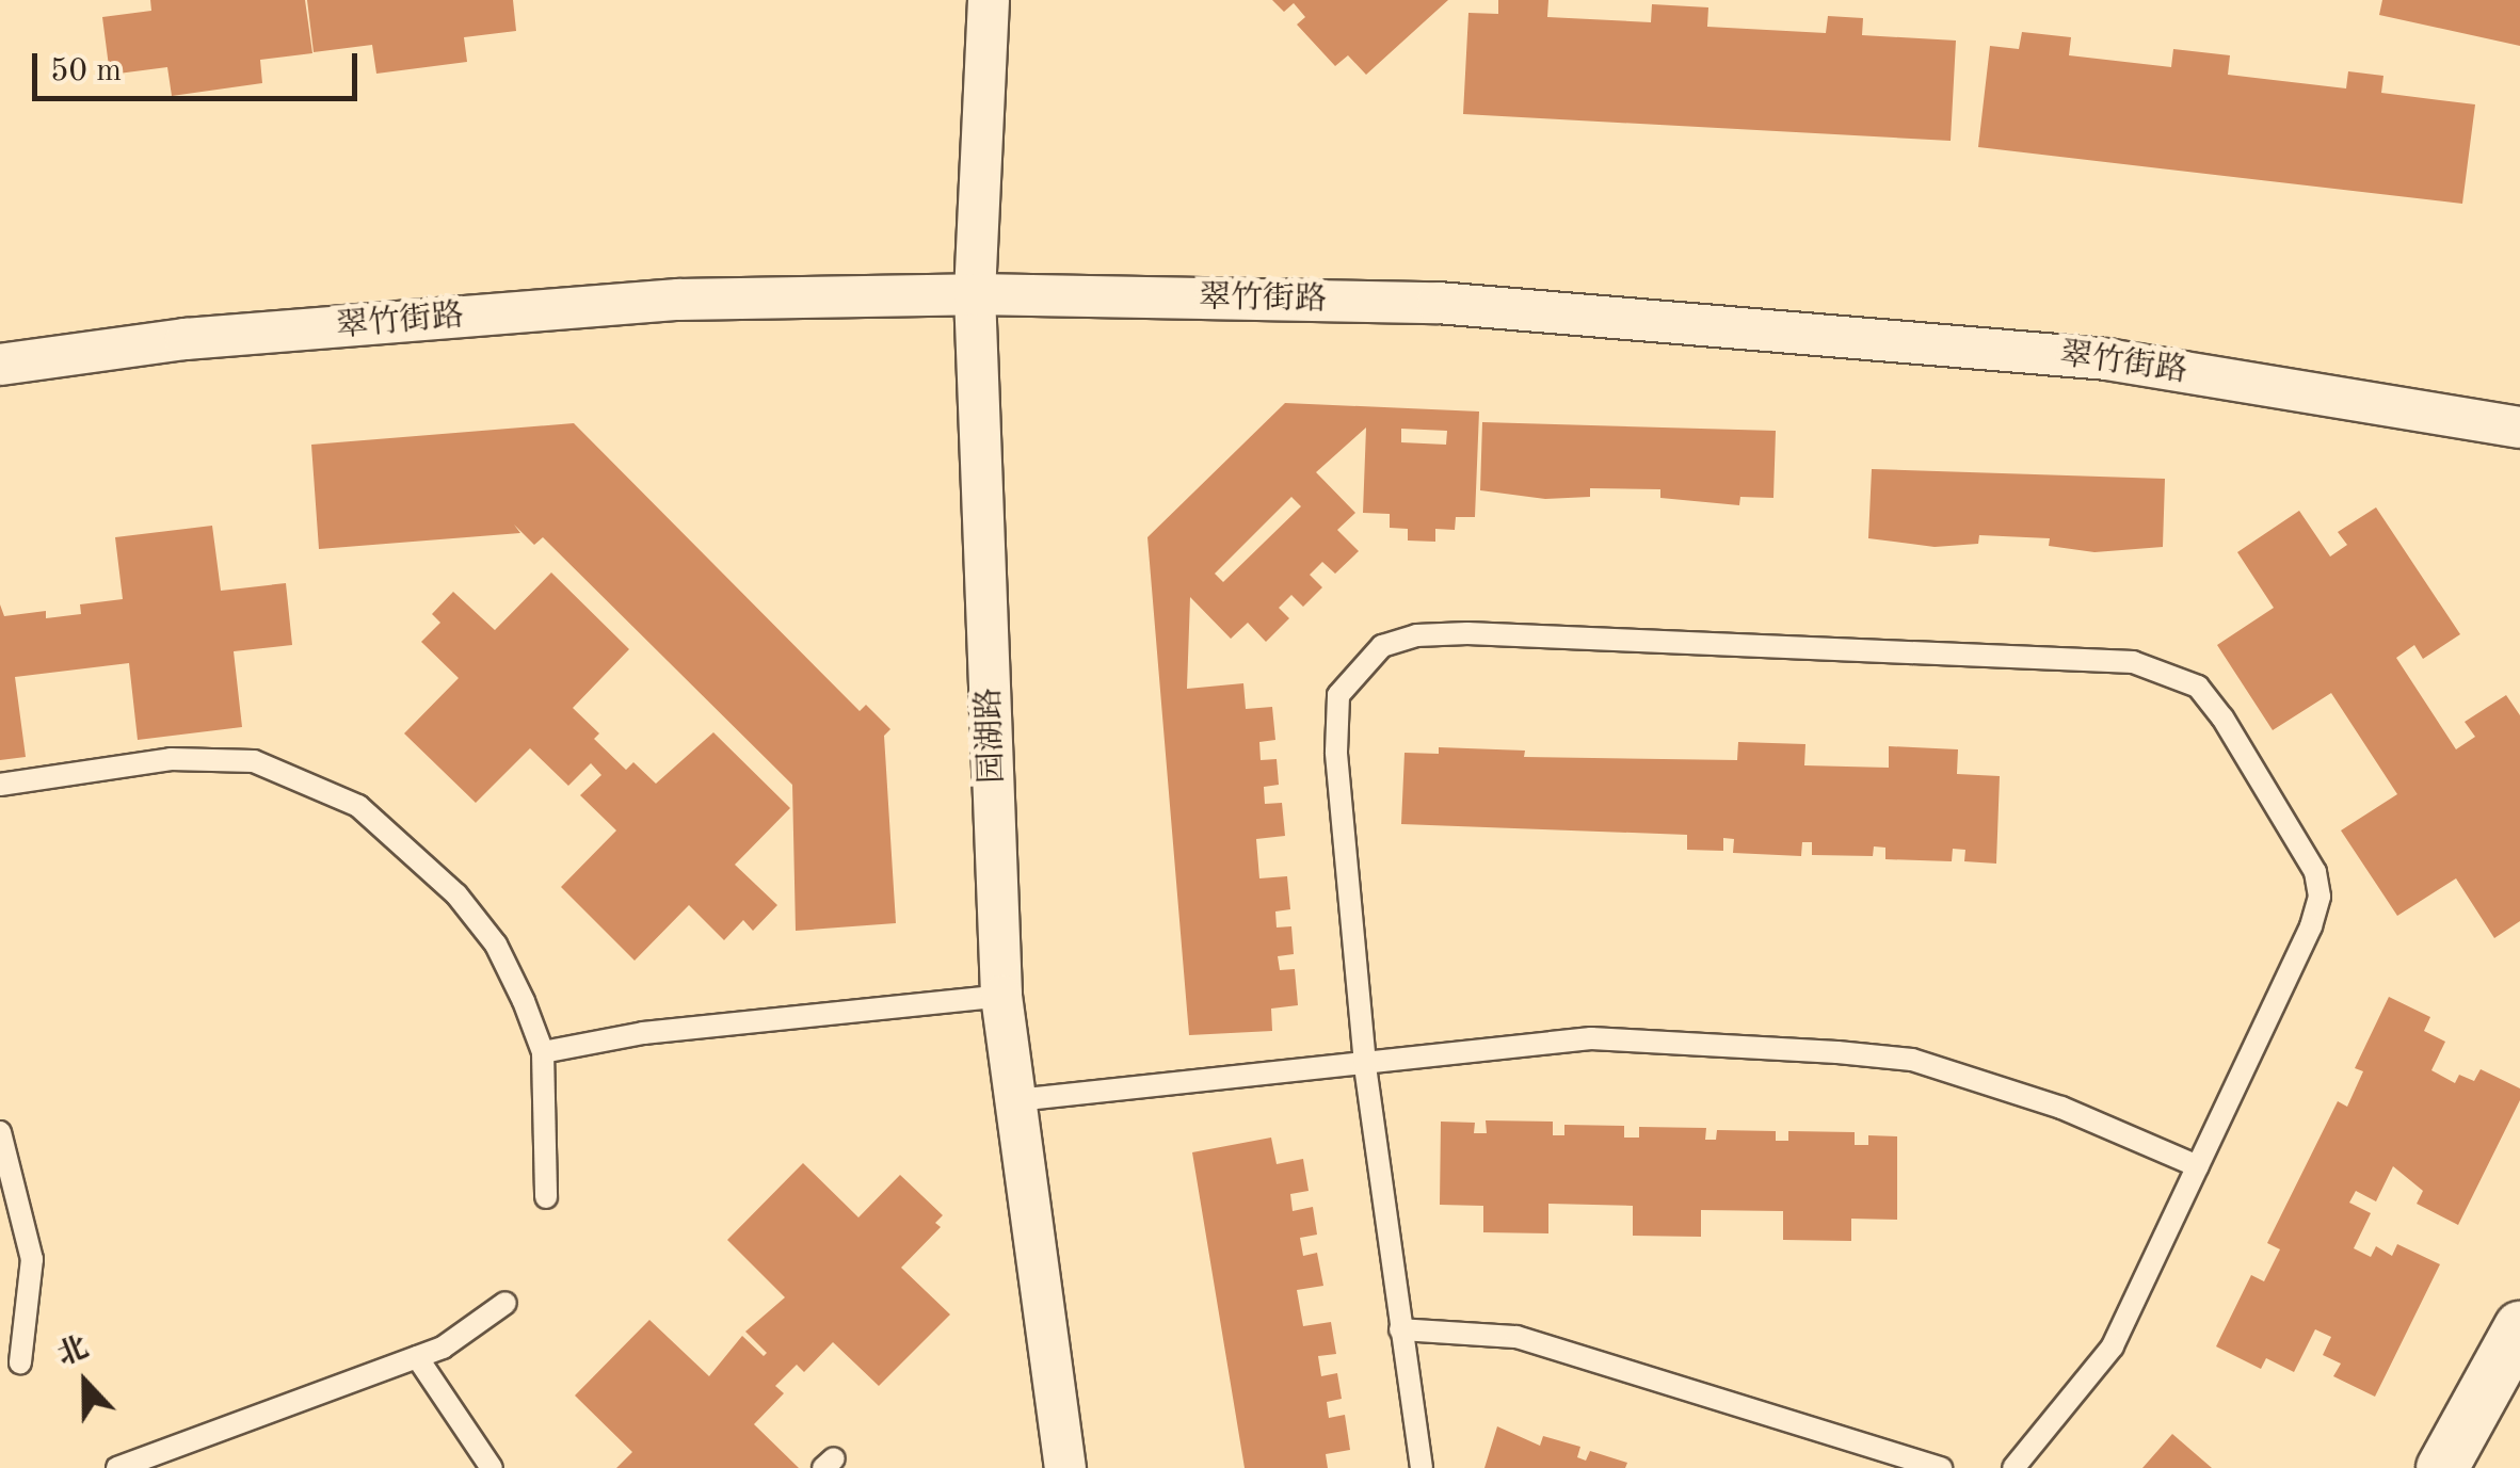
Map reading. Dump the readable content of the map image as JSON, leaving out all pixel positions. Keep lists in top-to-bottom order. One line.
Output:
{"streets":{"street":["翠竹街路","园湖路"]},"crossings":[["翠竹街路","园湖路"]],"scale_bar":"50 m","north":"top"}
